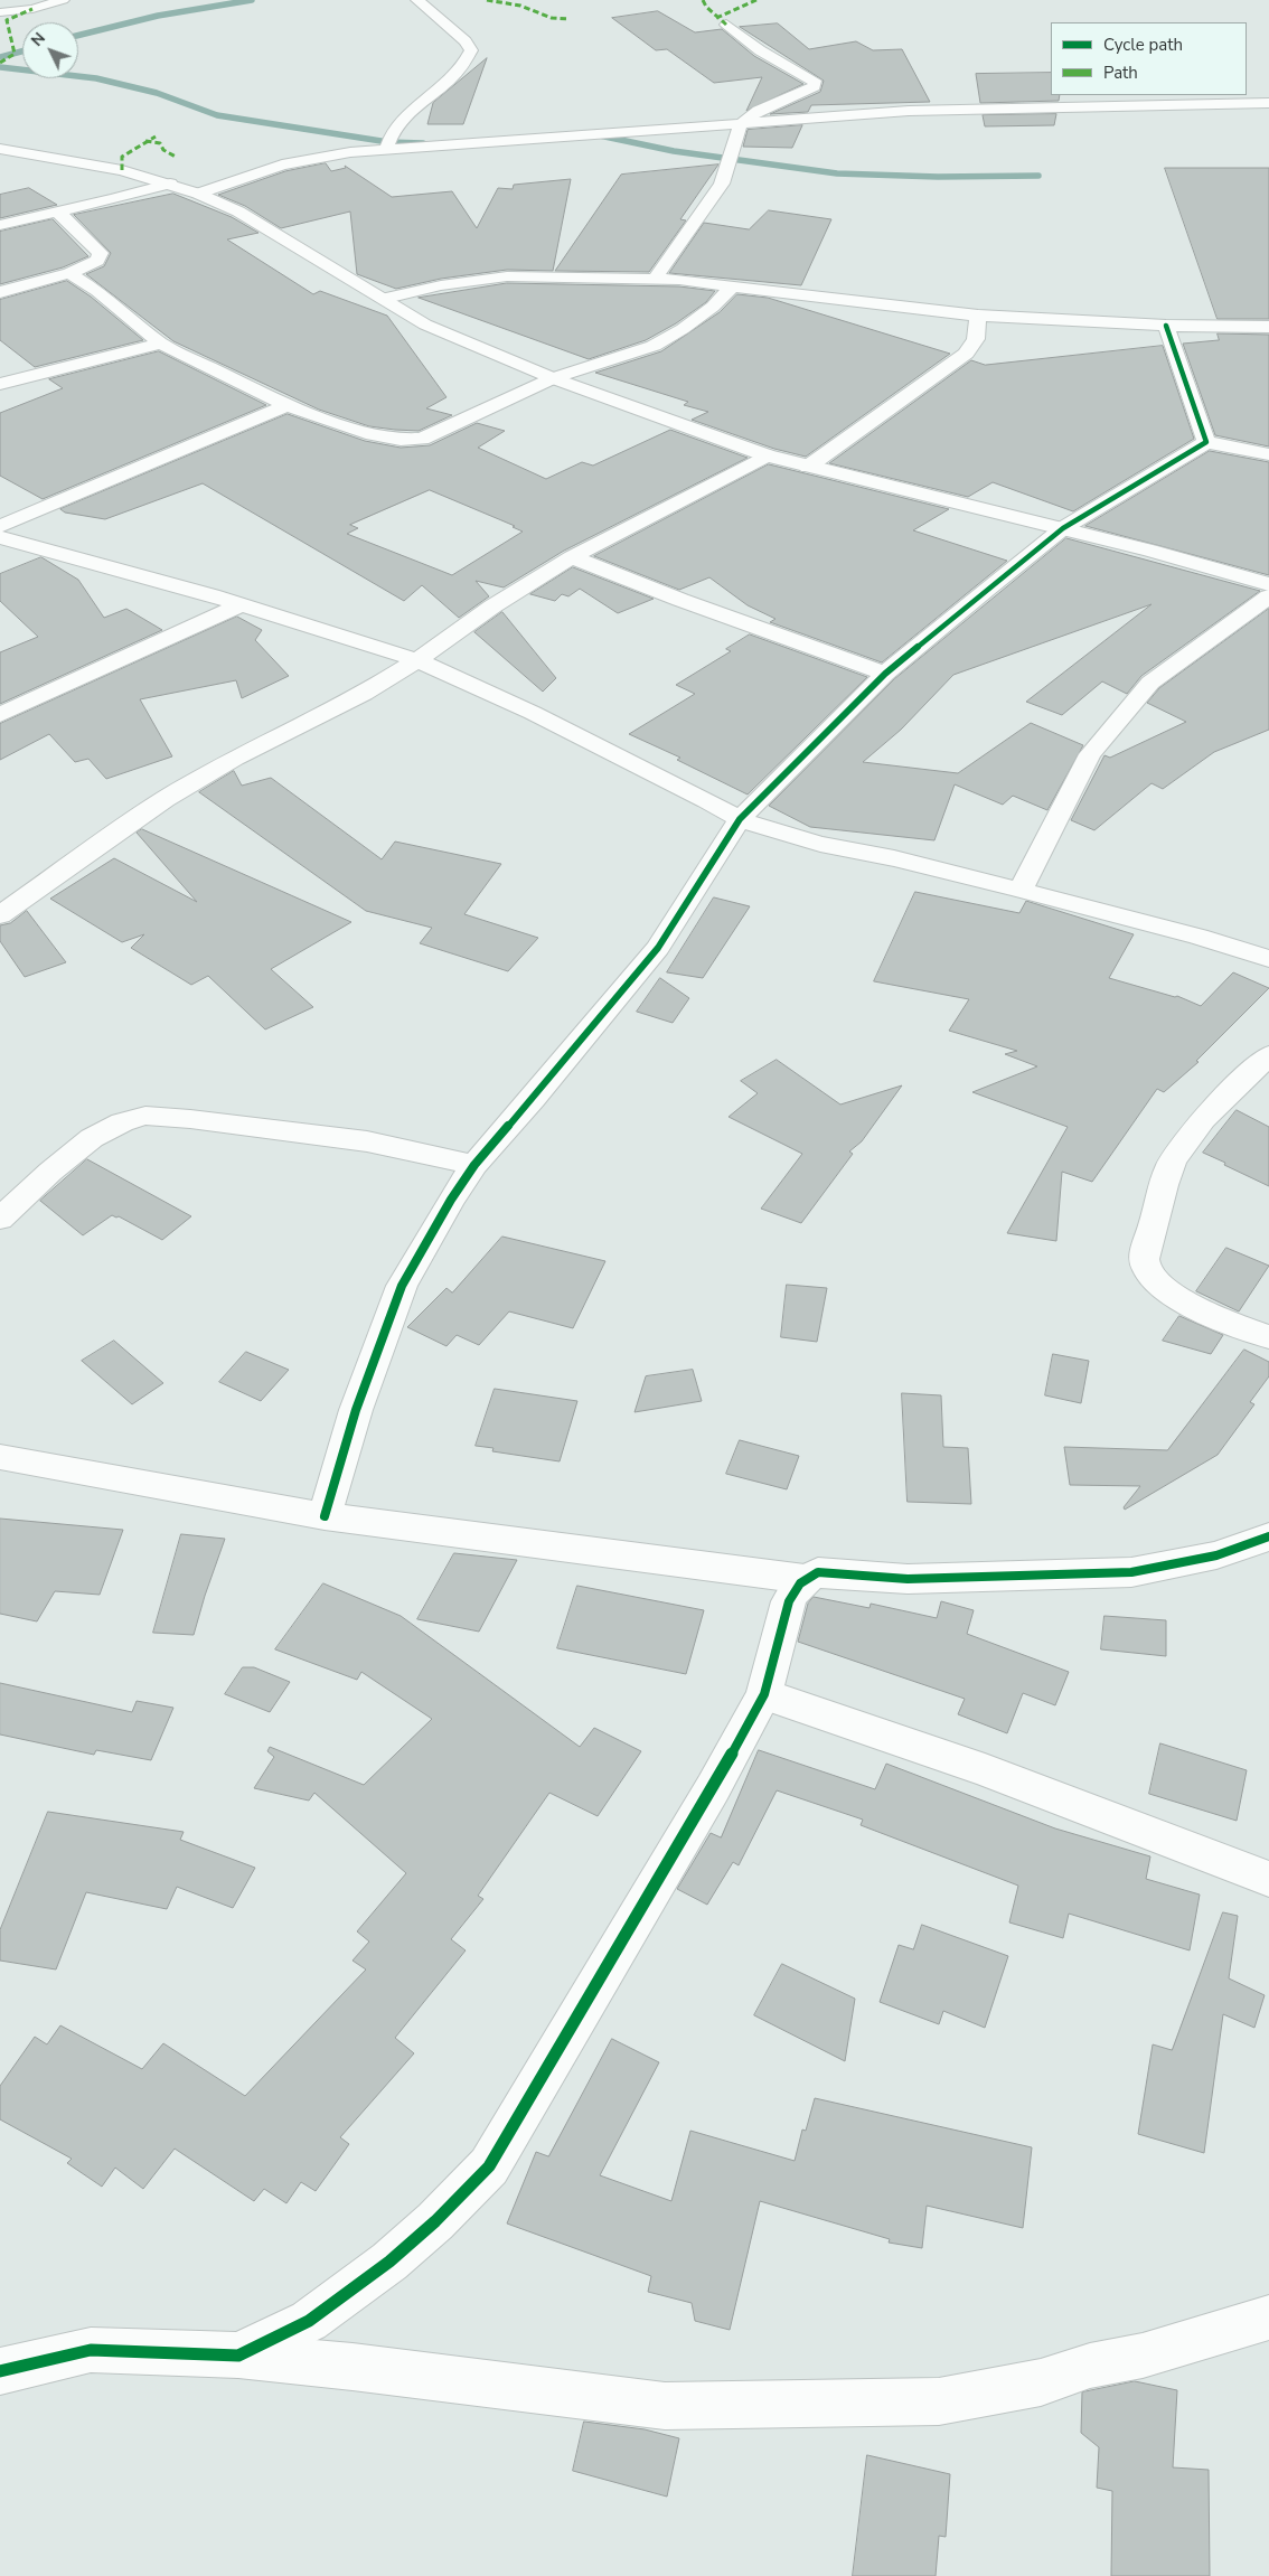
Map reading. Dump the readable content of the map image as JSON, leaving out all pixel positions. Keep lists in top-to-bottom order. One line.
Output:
{"legend":["Cycle path","Path"],"north":"top left"}
